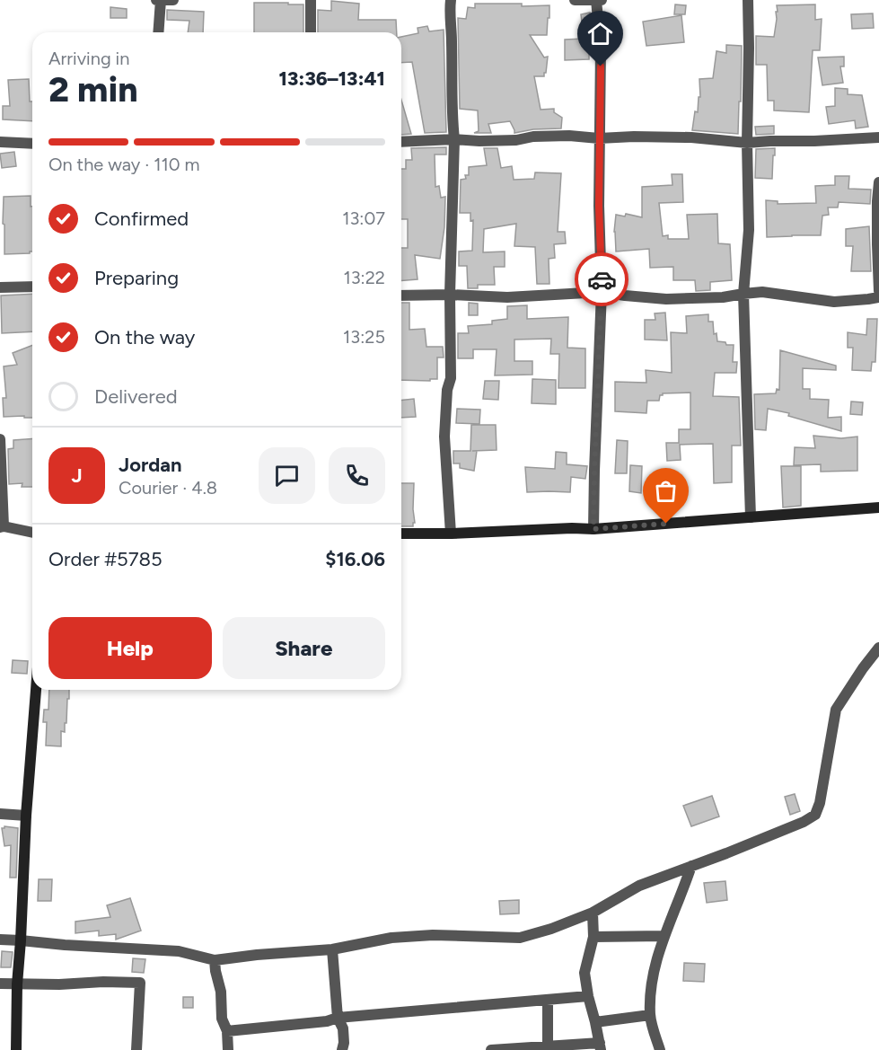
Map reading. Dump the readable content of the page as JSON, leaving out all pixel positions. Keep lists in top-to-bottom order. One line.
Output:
{"page":{"heading":["2 min","Arriving in","13:36–13:41"],"panel":["Jordan","Courier · 4.8","Order #5785","$16.06"],"bar":"On the way · 110 m","list":[["Confirmed","13:07"],["Preparing","13:22"],["On the way","13:25"],"Delivered"],"round":"J","buttons":["Help","Share"]}}
